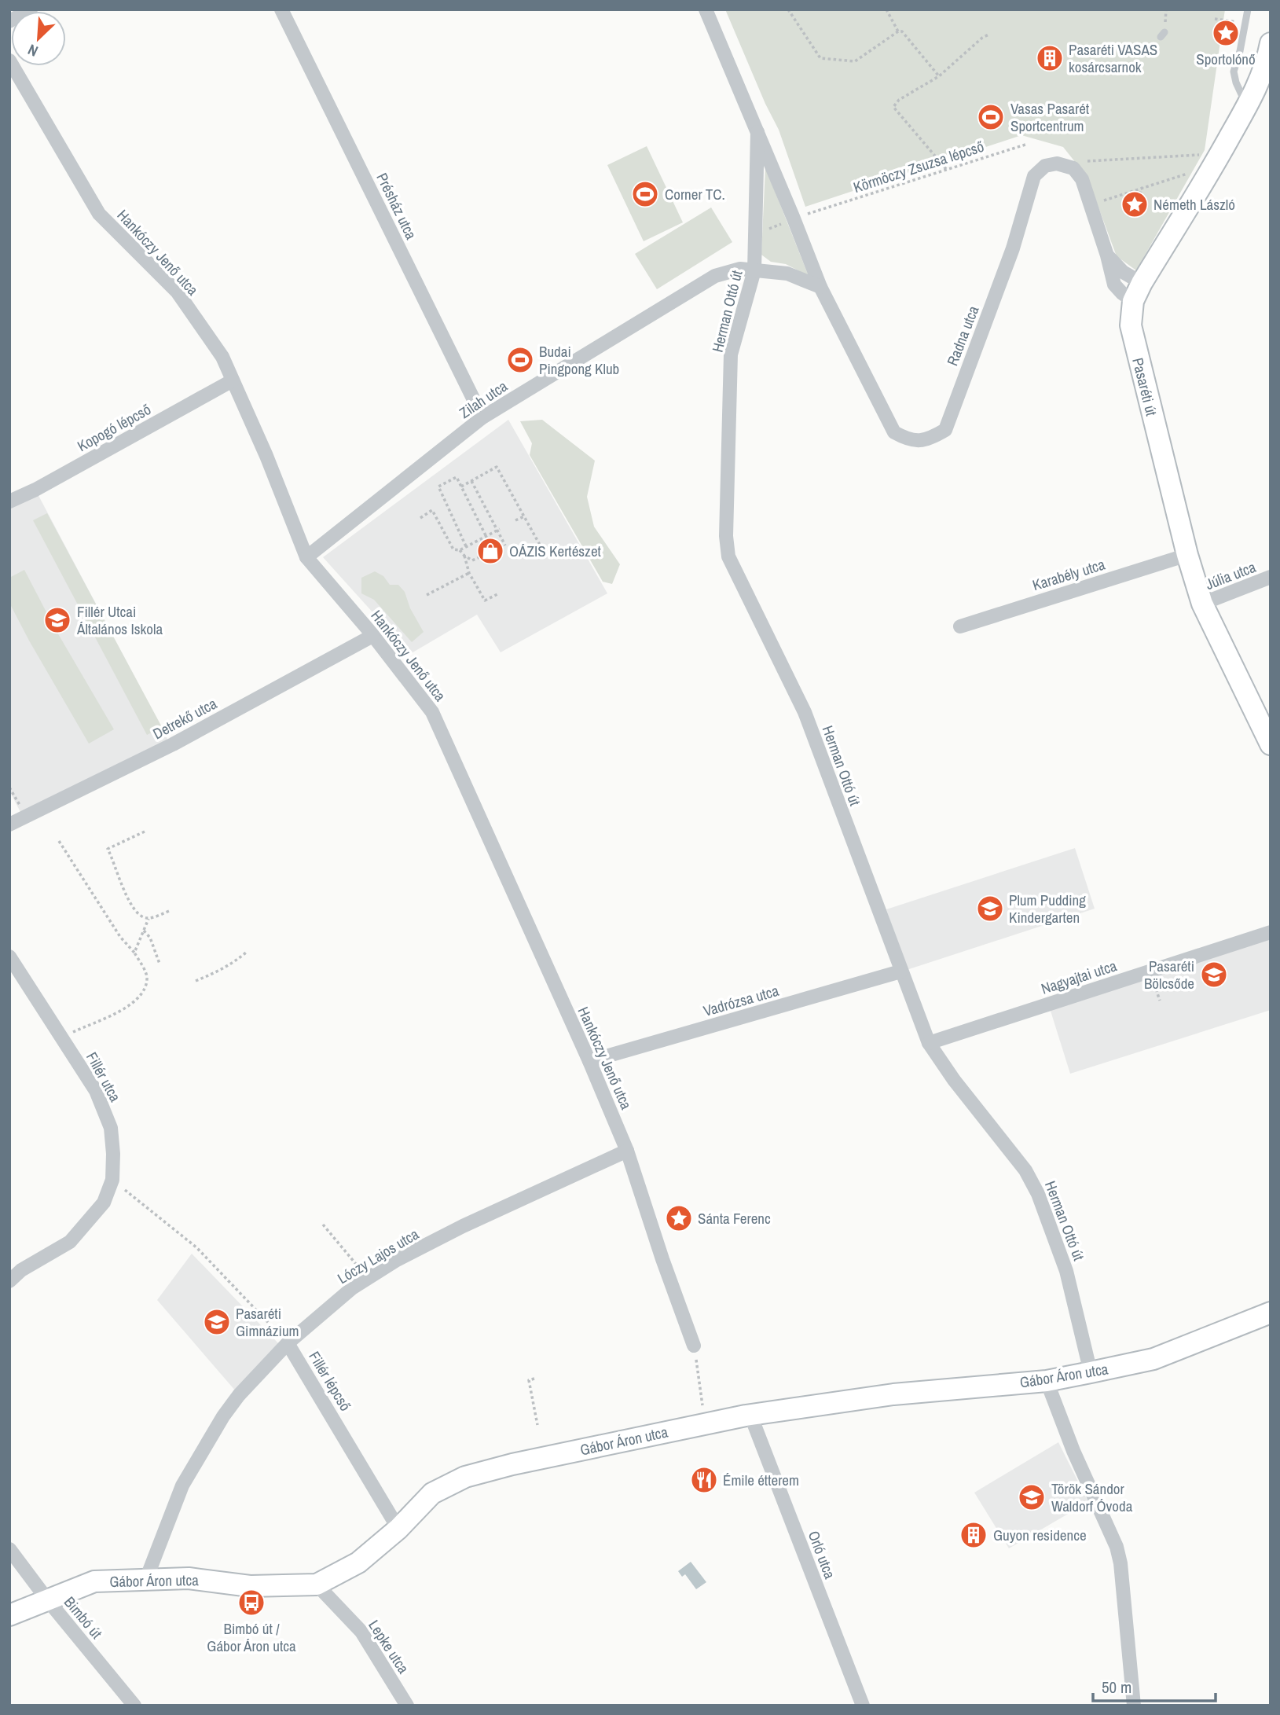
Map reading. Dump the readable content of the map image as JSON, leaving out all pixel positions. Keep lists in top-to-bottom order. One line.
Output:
{"streets":{"street":["Présház utca","Hankóczy Jenő utca","Herman Ottó út","Radna utca","Pasaréti út","Zilah utca","Kopogó lépcső","Karabély utca","Júlia utca","Detrekő utca","Nagyajtai utca","Vadrózsa utca","Fillér utca","Lóczy Lajos utca","Gábor Áron utca","Fillér lépcső","Orló utca","Bimbó út","Lepke utca"],"path":["Körmöczy Zsuzsa lépcső"]},"crossings":[["Présház utca","Zilah utca"],["Hankóczy Jenő utca","Zilah utca"],["Hankóczy Jenő utca","Kopogó lépcső"],["Hankóczy Jenő utca","Detrekő utca"],["Hankóczy Jenő utca","Vadrózsa utca"],["Hankóczy Jenő utca","Lóczy Lajos utca"],["Herman Ottó út","Radna utca"],["Herman Ottó út","Zilah utca"],["Herman Ottó út","Nagyajtai utca"],["Herman Ottó út","Vadrózsa utca"],["Herman Ottó út","Gábor Áron utca"],["Pasaréti út","Karabély utca"],["Pasaréti út","Júlia utca"],["Fillér utca","Fillér lépcső"],["Lóczy Lajos utca","Gábor Áron utca"],["Lóczy Lajos utca","Fillér lépcső"],["Gábor Áron utca","Fillér lépcső"],["Gábor Áron utca","Orló utca"],["Gábor Áron utca","Bimbó út"],["Gábor Áron utca","Lepke utca"]],"places":{"place":["Sportolónő","Németh László","Sánta Ferenc"],"building":["Pasaréti VASAS kosárcsarnok","Guyon residence"],"sports":["Vasas Pasarét Sportcentrum","Corner TC.","Budai Pingpong Klub"],"shop":["OÁZIS Kertészet"],"school or university":["Fillér Utcai Általános Iskola","Plum Pudding Kindergarten","Pasaréti Bölcsőde","Pasaréti Gimnázium","Török Sándor Waldorf Óvoda"],"restaurant":["Émile étterem"],"bus stop":["Bimbó út / Gábor Áron utca"]},"scale_bar":"50 m","north":"bottom left"}
